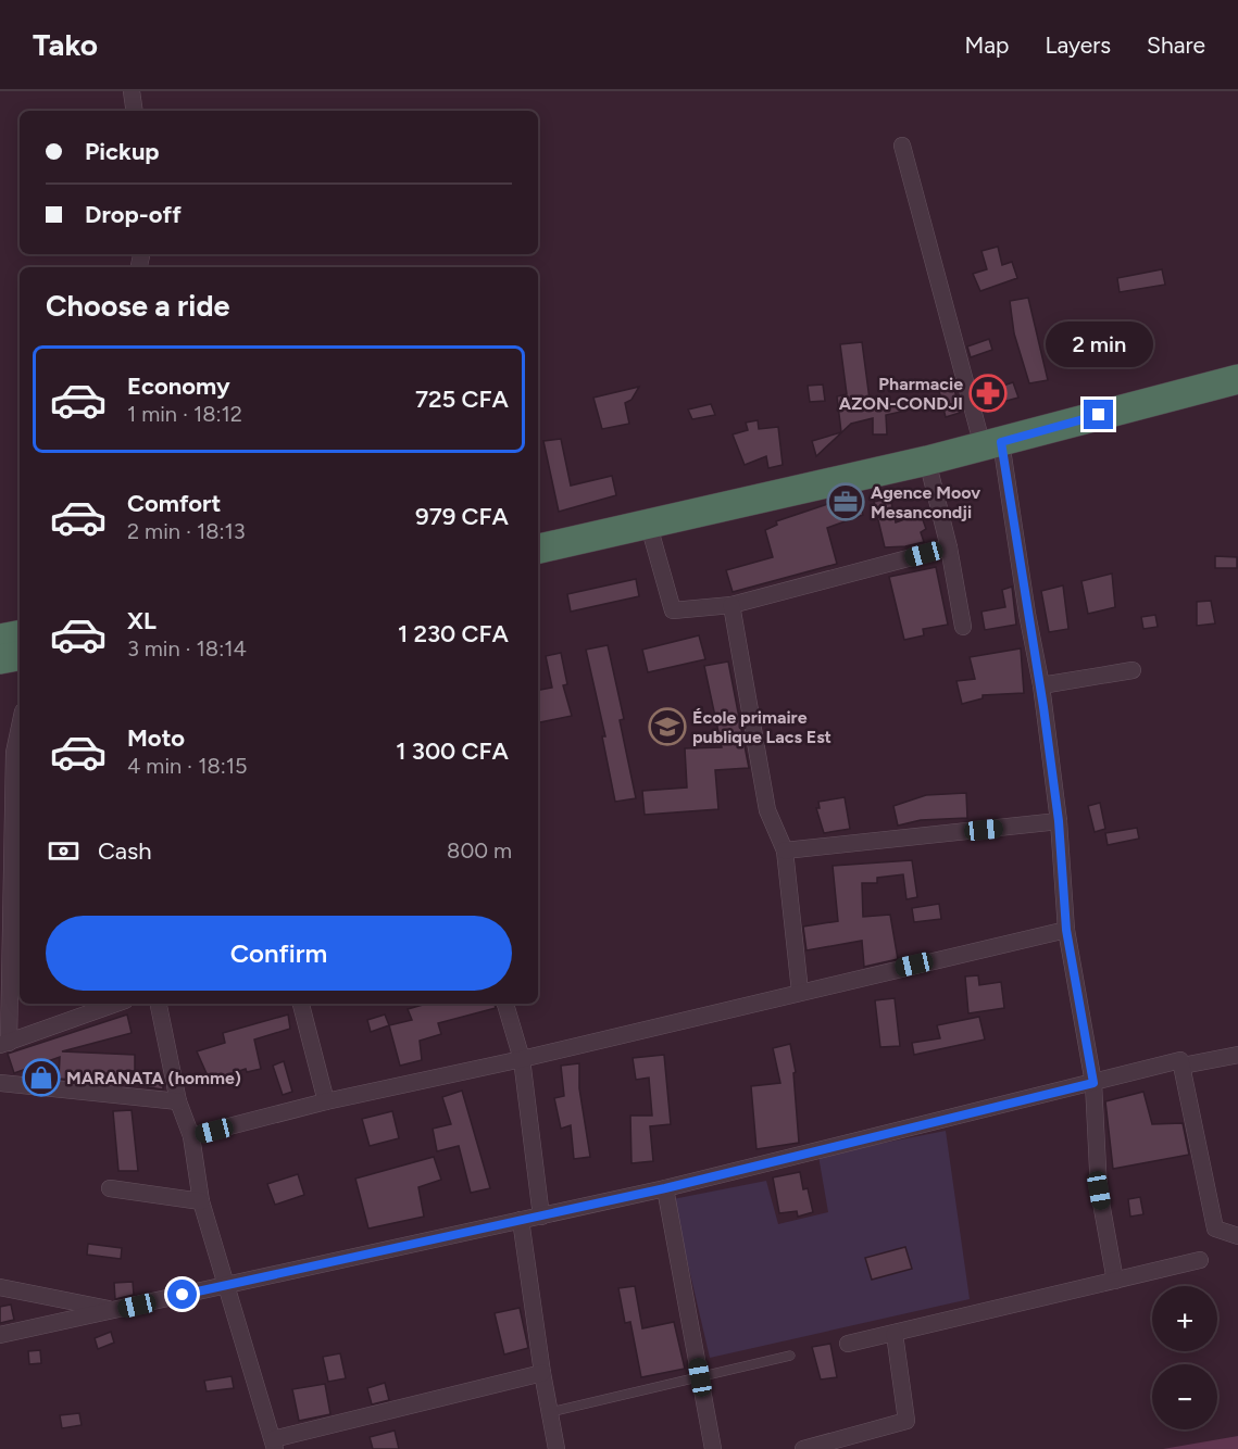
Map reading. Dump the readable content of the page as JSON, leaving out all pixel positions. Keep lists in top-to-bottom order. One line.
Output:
{"places":{"pharmacy":["Pharmacie AZON-CONDJI"],"office":["Agence Moov Mesancondji"],"school or university":["École primaire publique Lacs Est"],"shop":["MARANATA (homme)"]},"page":{"header":"Tako","nav":["Map","Layers","Share"],"banner":["Pickup","Drop-off"],"heading":"Choose a ride","bubble":"2 min","list":[{"name":"Economy","note":"1 min · 18:12","value":"725 CFA"},{"name":"Comfort","note":"2 min · 18:13","value":"979 CFA"},{"name":"XL","note":"3 min · 18:14","value":"1 230 CFA"},{"name":"Moto","note":"4 min · 18:15","value":"1 300 CFA"}],"pay":["Cash","800 m"],"buttons":"Confirm","map_buttons":["+","−"]}}
